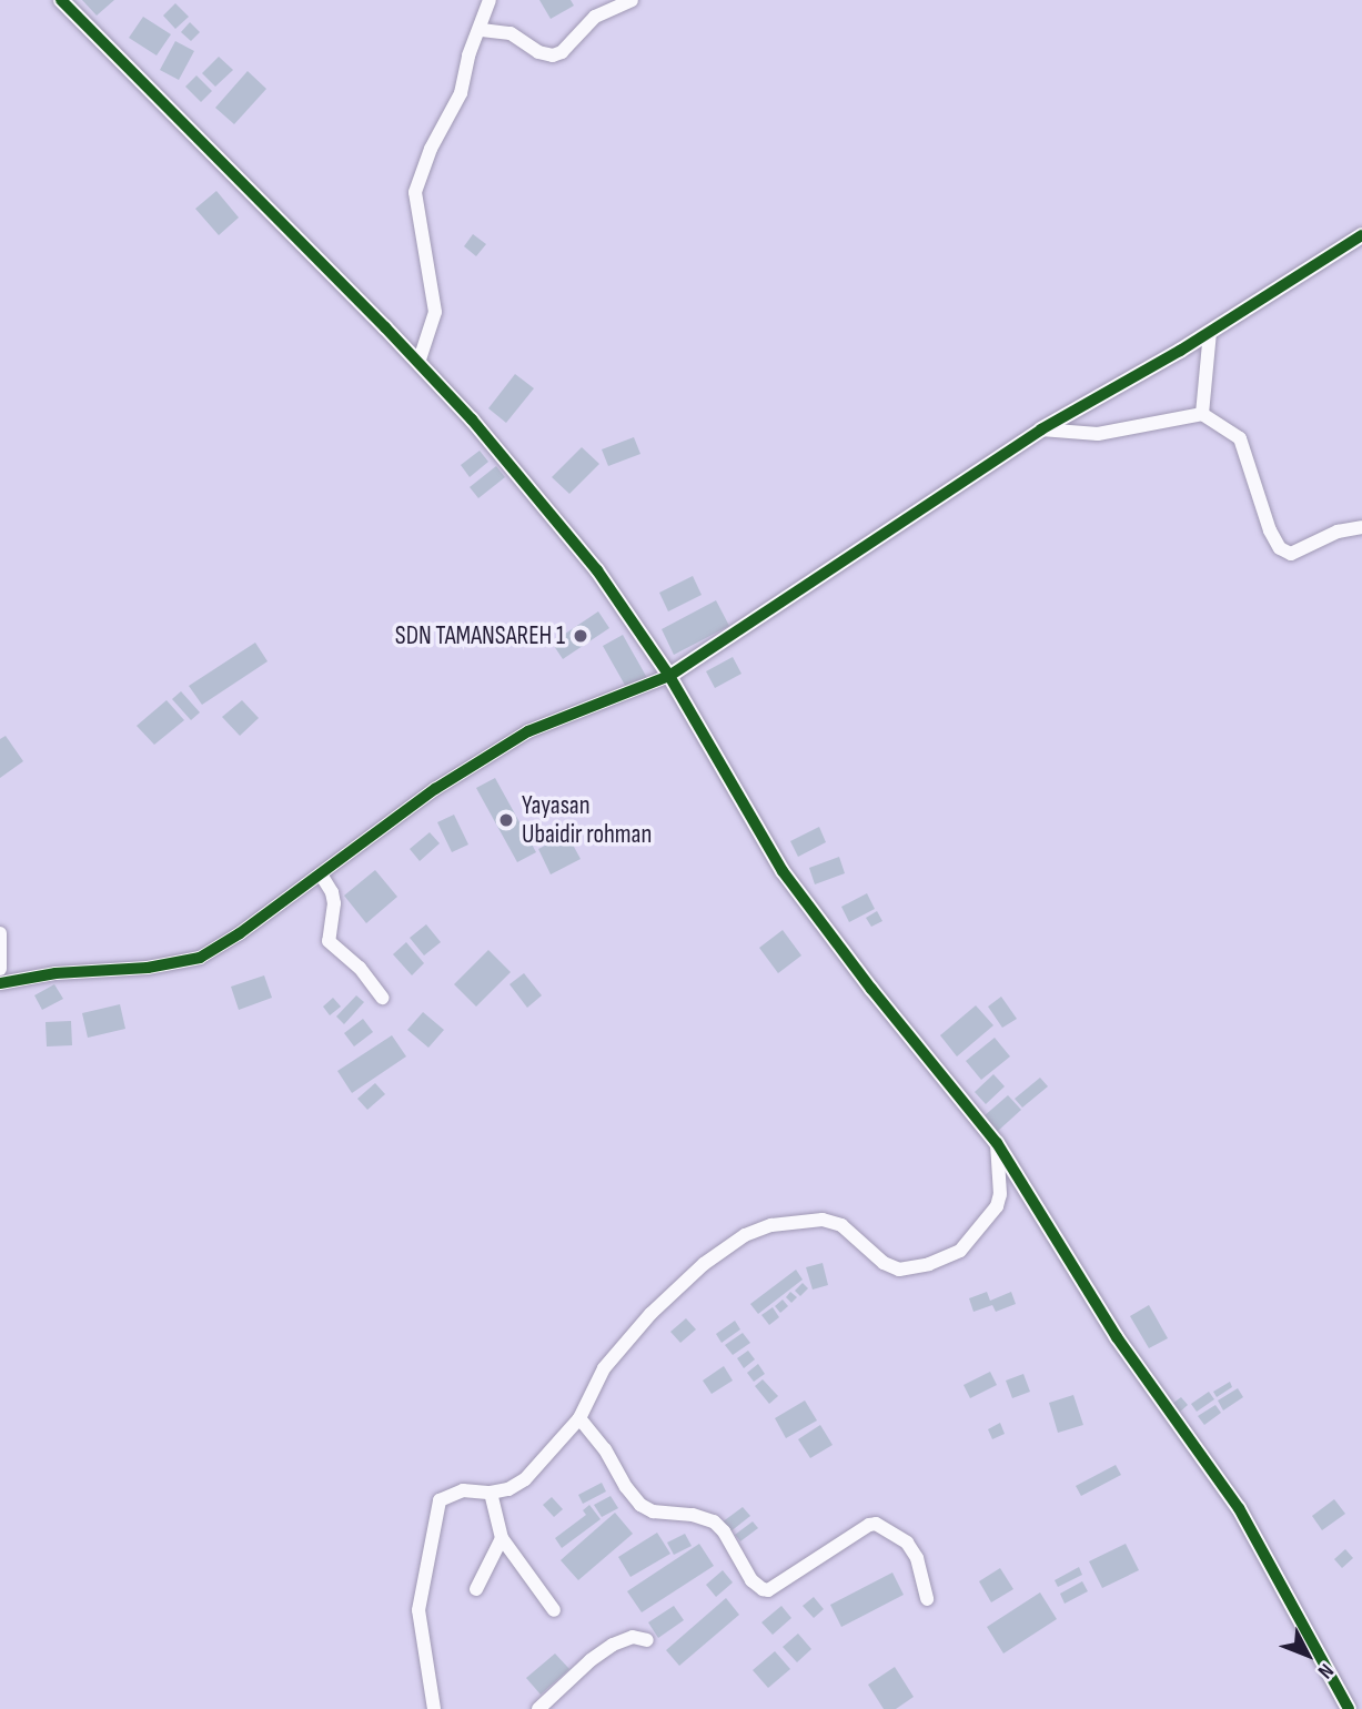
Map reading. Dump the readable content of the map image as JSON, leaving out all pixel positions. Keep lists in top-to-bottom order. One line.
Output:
{"places":["SDN TAMANSAREH 1","Yayasan Ubaidir rohman"],"north":"bottom right"}
